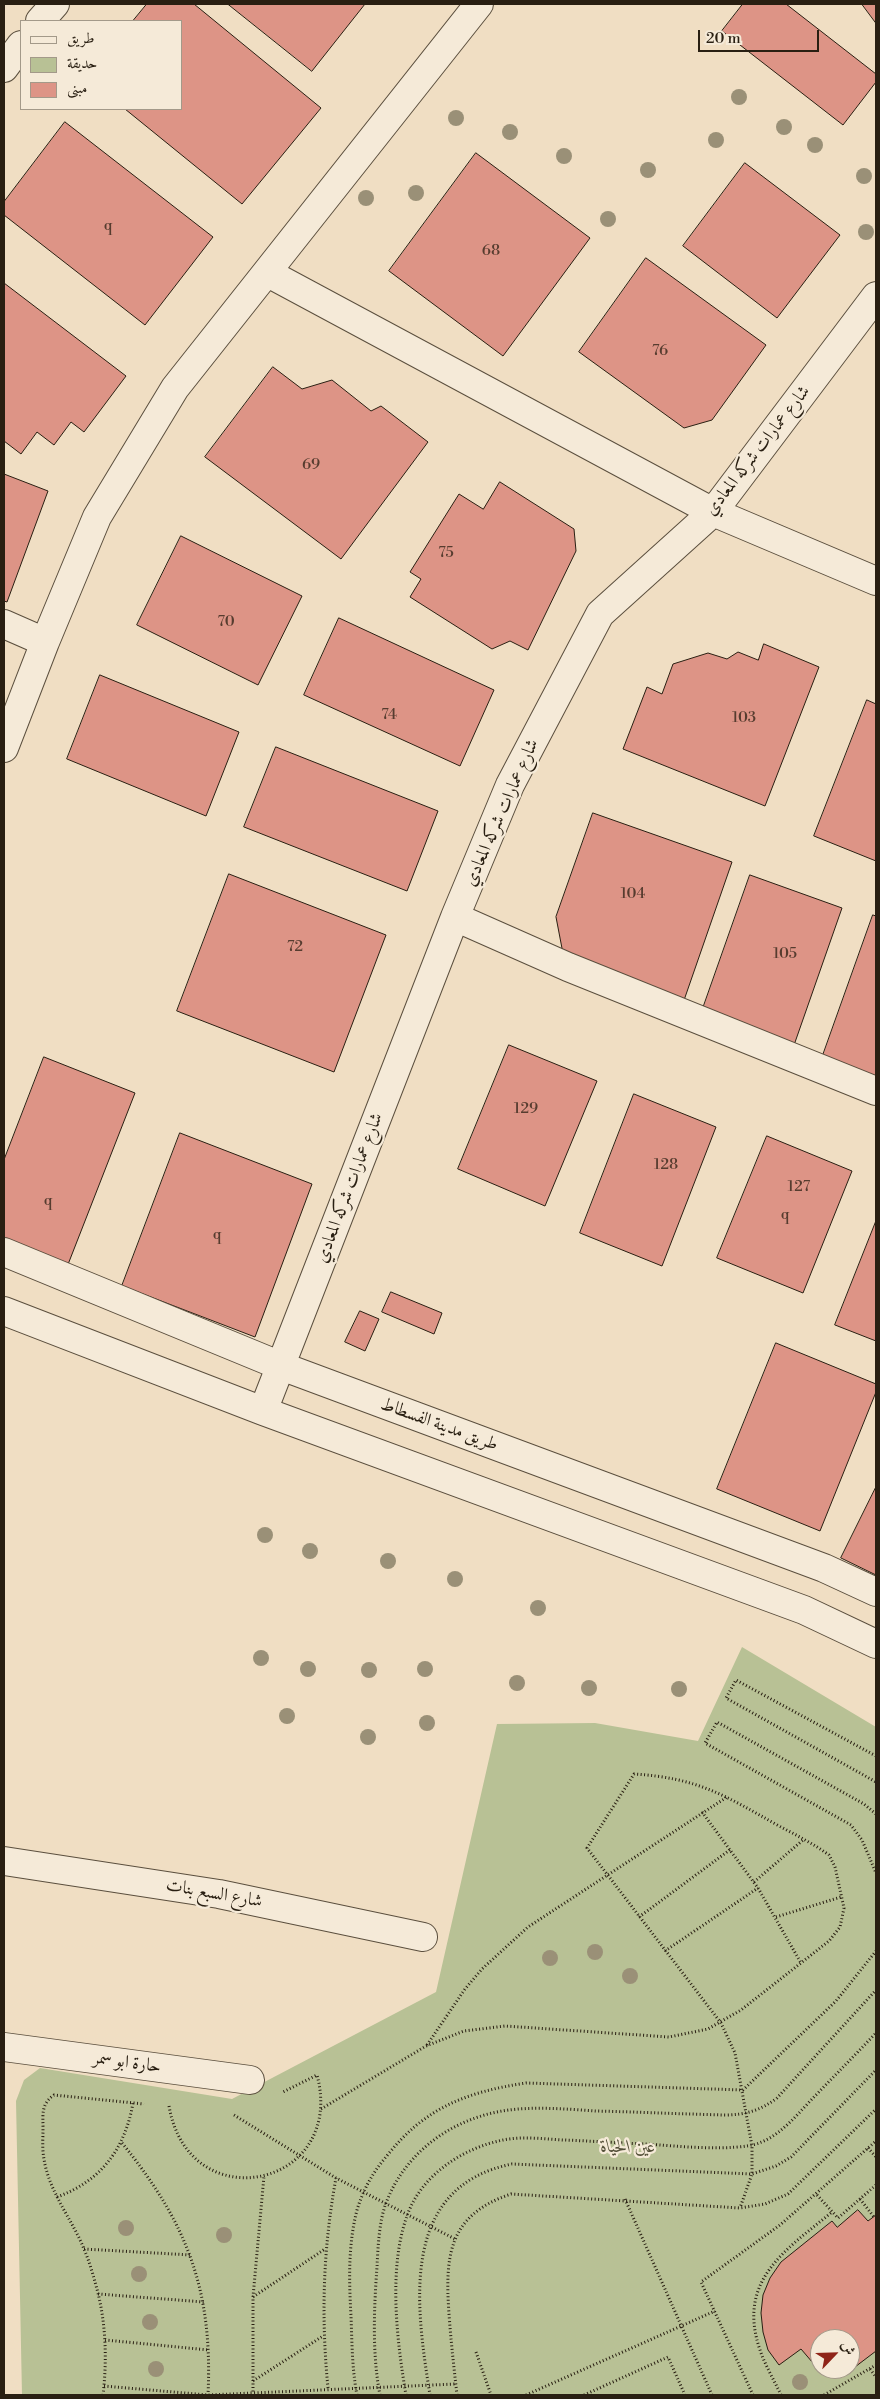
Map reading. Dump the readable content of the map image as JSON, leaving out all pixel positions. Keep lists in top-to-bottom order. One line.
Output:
{"streets":{"street":["شارع عمارات شركه المعادي","طريق مدينة الفسطاط","شارع السبع بنات","حارة ابو سمر"]},"crossings":[["شارع عمارات شركه المعادي","طريق مدينة الفسطاط"]],"parks":["عين الحياة"],"house_numbers":["q","68","76","69","75","70","74","103","104","72","105","129","128","127","q","q","q"],"legend":["طريق","حديقة","مبنى"],"scale_bar":"20 m","north":"top right"}
